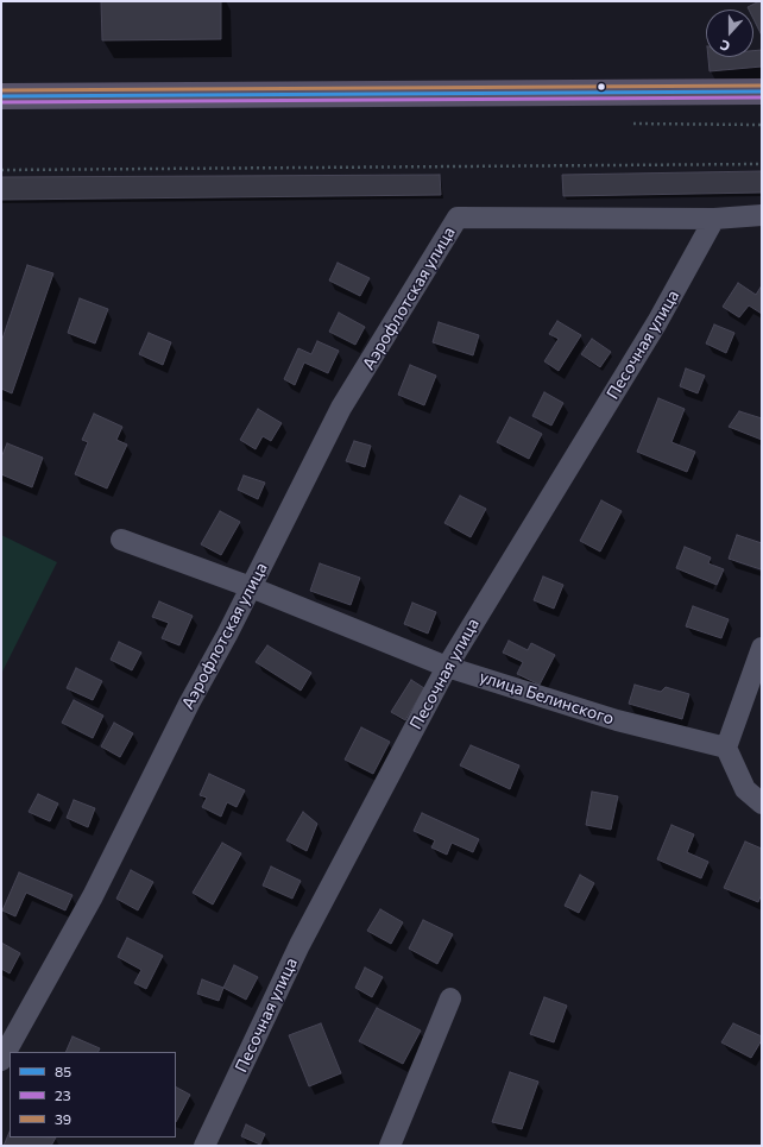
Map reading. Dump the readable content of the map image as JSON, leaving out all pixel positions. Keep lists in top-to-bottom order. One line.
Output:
{"streets":{"street":["Аэрофлотская улица","Песочная улица","улица Белинского"]},"crossings":[["Аэрофлотская улица","Песочная улица"],["Аэрофлотская улица","улица Белинского"],["Песочная улица","улица Белинского"]],"lines":["transit line 39","transit line 85","transit line 23"],"legend":["85","23","39"],"north":"bottom"}
